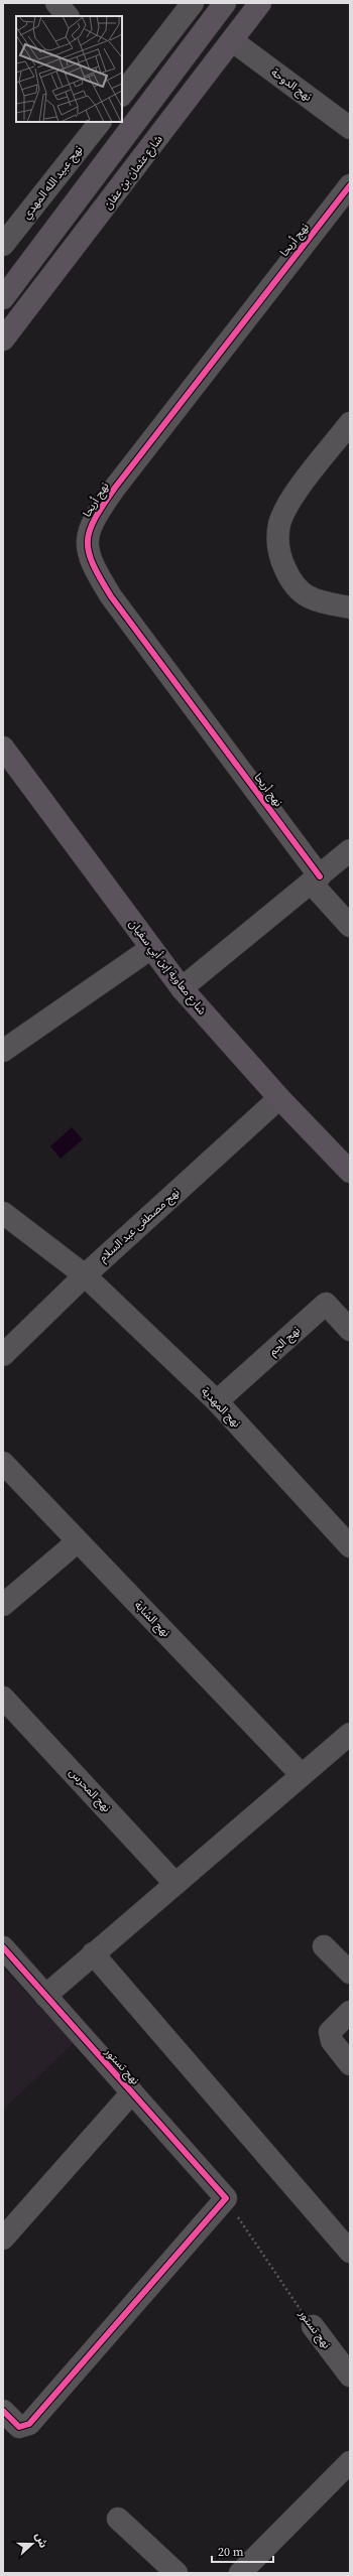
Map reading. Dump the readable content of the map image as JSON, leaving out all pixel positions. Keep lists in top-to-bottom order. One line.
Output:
{"streets":{"main road":["شارع عثمان بن عفان","شارع معاوية إبن أبي سفيان"],"street":["نهج الدوحة","نهج عبيد الله المهدي","نهج أريحا","نهج مصطفى عبد السلام","نهج الجم","نهج المهدية","نهج الشابة","نهج المحرس","نهج تستور"]},"crossings":[["نهج الدوحة","شارع عثمان بن عفان"],["شارع معاوية إبن أبي سفيان","نهج مصطفى عبد السلام"],["نهج مصطفى عبد السلام","نهج المهدية"],["نهج الجم","نهج المهدية"]],"scale_bar":"20 m","north":"right"}
